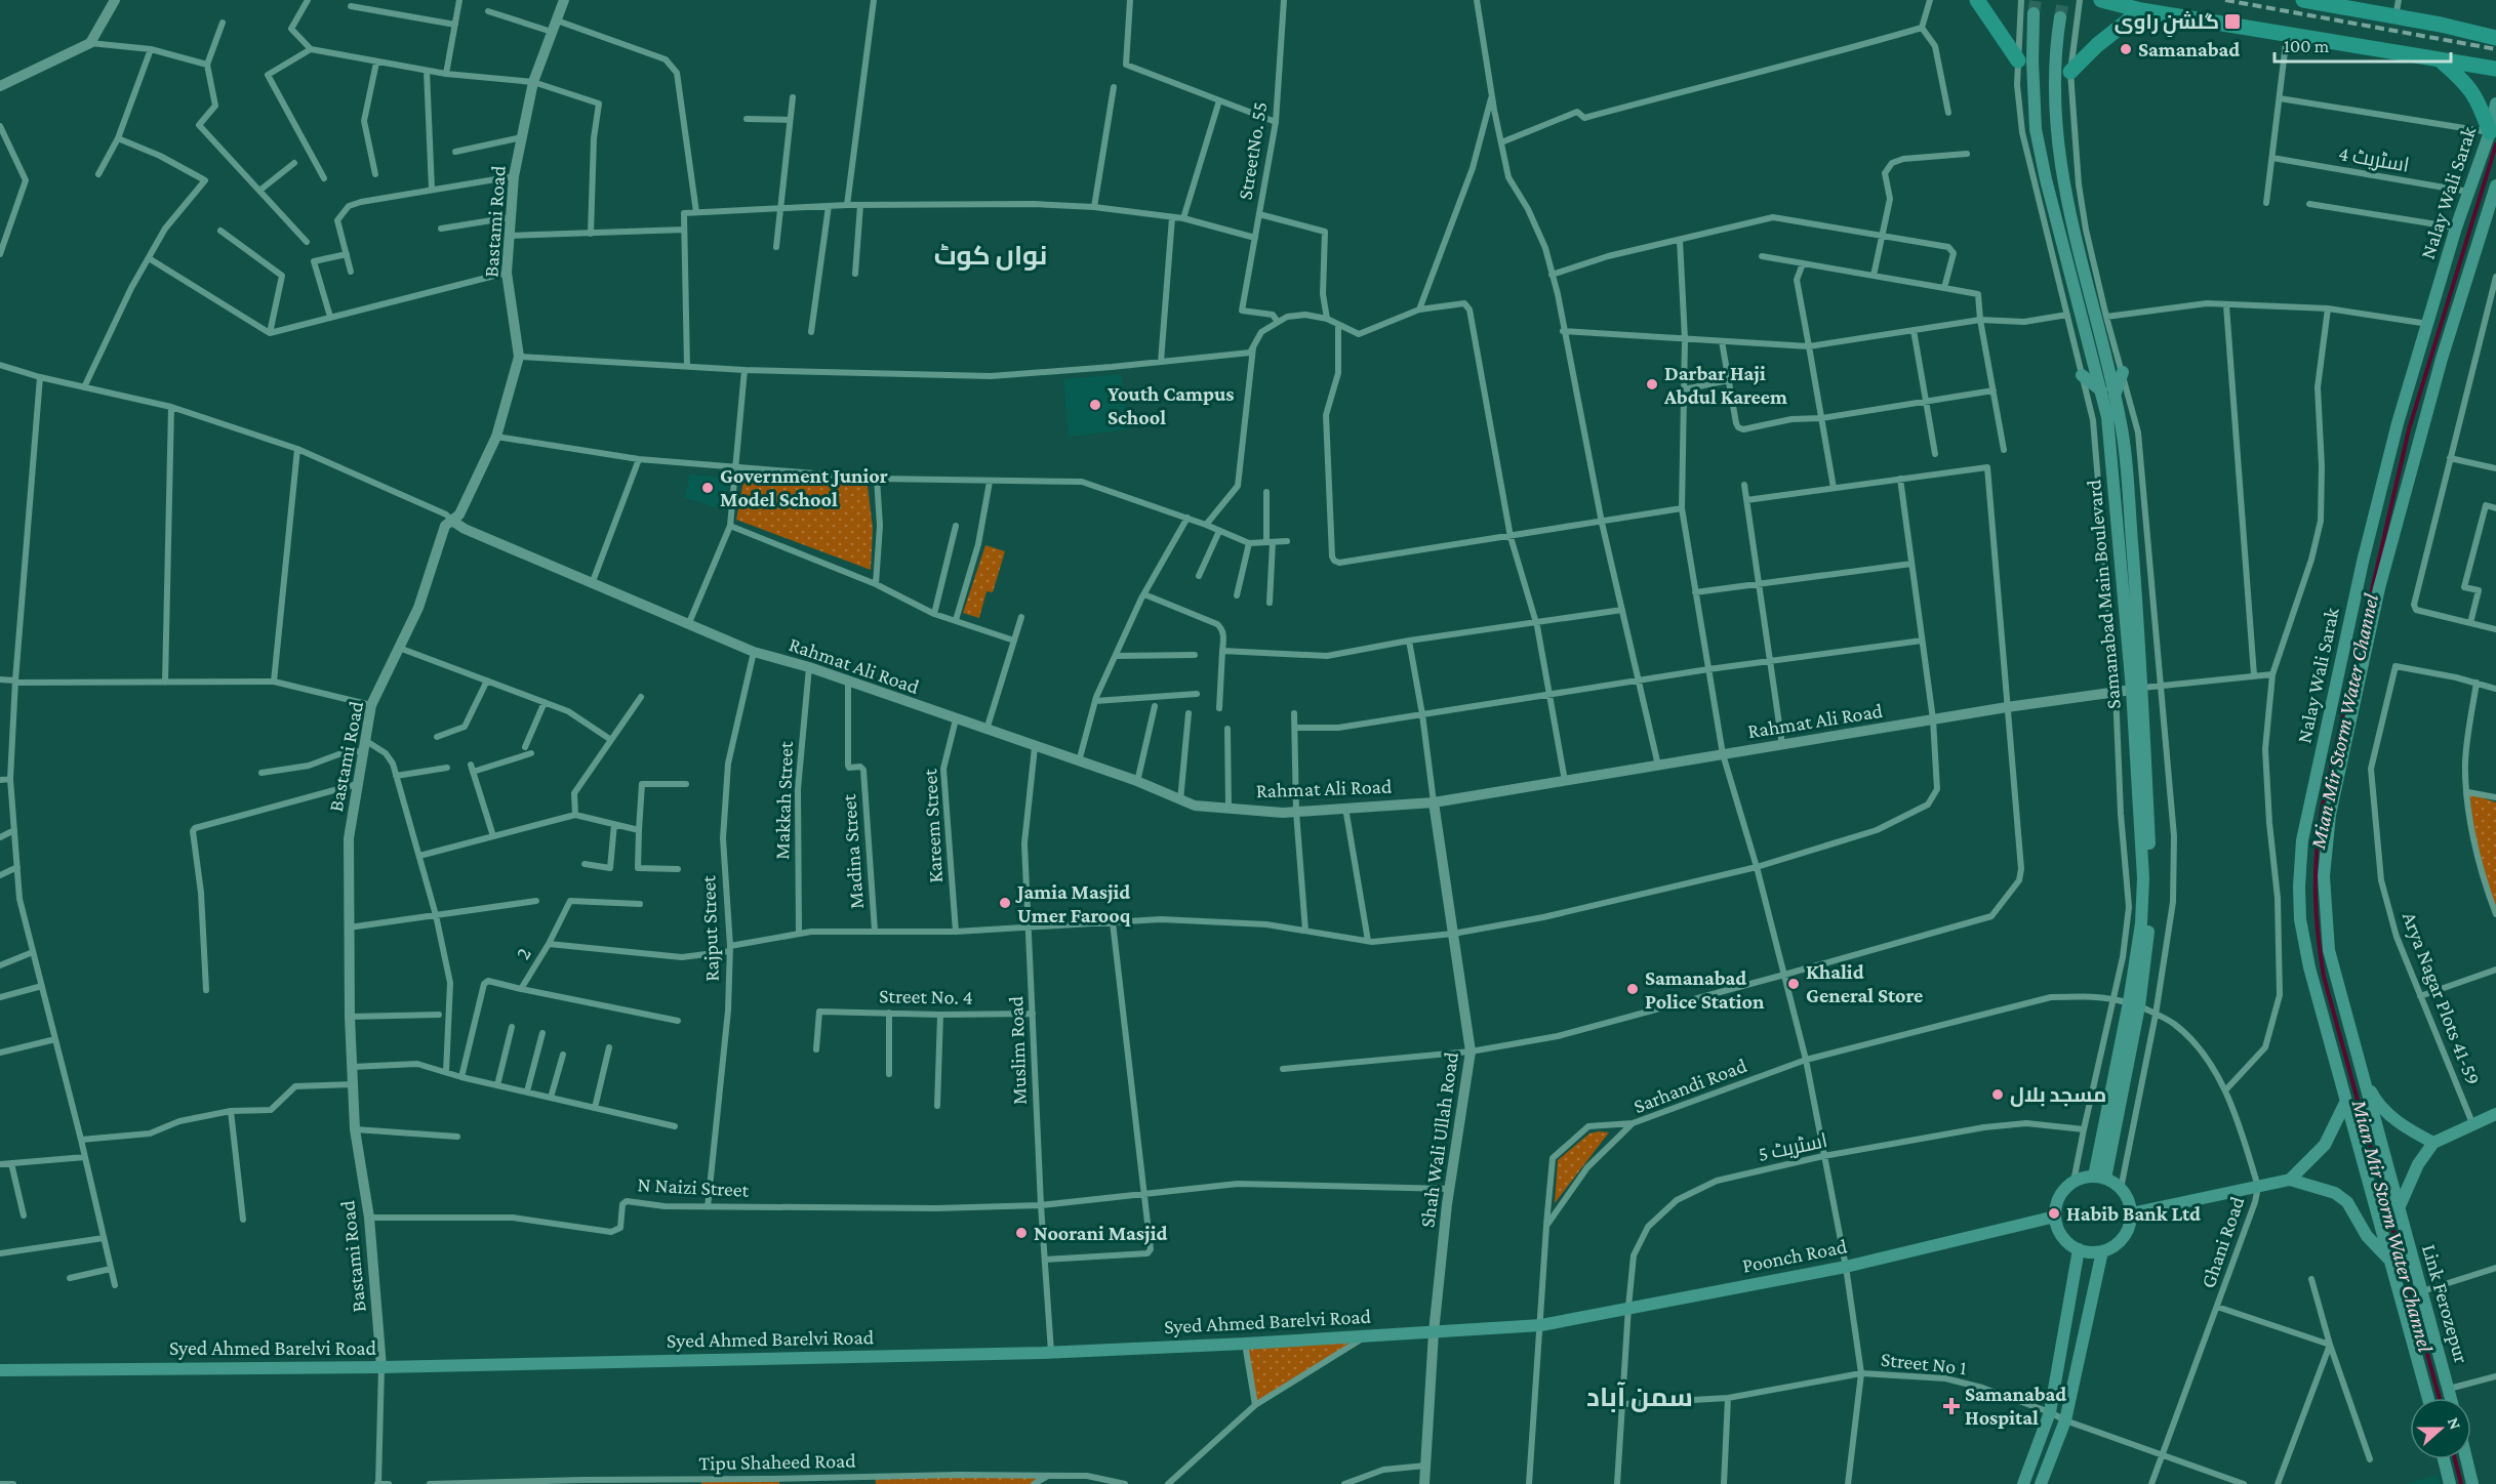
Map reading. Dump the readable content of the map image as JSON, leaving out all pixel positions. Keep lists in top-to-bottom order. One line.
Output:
{"streets":{"main road":["Nalay Wali Sarak","Samanabad Main Boulevard","Poonch Road","Link Ferozepur","Syed Ahmed Barelvi Road"],"street":["StreetNo. 55","اسٹریٹ 4","Bastami Road","Rahmat Ali Road","Makkah Street","Kareem Street","Madina Street","Rajput Street","2","Street No. 4","Arya Nagar Plots 41-59","Muslim Road","Sarhandi Road","Shah Wali Ullah Road","اسٹریٹ 5","N Naizi Street","Ghani Road","Street No 1","Tipu Shaheed Road"]},"crossings":[["اسٹریٹ 4","Nalay Wali Sarak"],["Nalay Wali Sarak","Link Ferozepur"],["Bastami Road","Rahmat Ali Road"],["Bastami Road","N Naizi Street"],["Bastami Road","Syed Ahmed Barelvi Road"],["Samanabad Main Boulevard","Rahmat Ali Road"],["Samanabad Main Boulevard","Sarhandi Road"],["Samanabad Main Boulevard","Ghani Road"],["Samanabad Main Boulevard","Poonch Road"],["Rahmat Ali Road","Makkah Street"],["Rahmat Ali Road","Kareem Street"],["Rahmat Ali Road","Madina Street"],["Rahmat Ali Road","Rajput Street"],["Rahmat Ali Road","2"],["Rahmat Ali Road","Muslim Road"],["Rahmat Ali Road","Shah Wali Ullah Road"],["Makkah Street","2"],["Kareem Street","2"],["Madina Street","2"],["Rajput Street","2"],["Rajput Street","N Naizi Street"],["2","Muslim Road"],["2","Shah Wali Ullah Road"],["Street No. 4","Muslim Road"],["Muslim Road","N Naizi Street"],["Muslim Road","Syed Ahmed Barelvi Road"],["Sarhandi Road","Ghani Road"],["Shah Wali Ullah Road","N Naizi Street"],["Shah Wali Ullah Road","Syed Ahmed Barelvi Road"],["اسٹریٹ 5","Poonch Road"],["اسٹریٹ 5","Street No 1"],["Ghani Road","Street No 1"],["Poonch Road","Syed Ahmed Barelvi Road"]],"districts":["نواں کوٹ","سمن آباد"],"water":["Mian Mir Storm Water Channel"],"places":{"transit":["گلشنِ راوی"],"other":["Samanabad","Darbar Haji Abdul Kareem","Youth Campus School","Government Junior Model School","Jamia Masjid Umer Farooq","Khalid General Store","Samanabad Police Station","مسجد بلال","Habib Bank Ltd","Noorani Masjid"],"health":["Samanabad Hospital"]},"scale_bar":"100 m","north":"right"}
